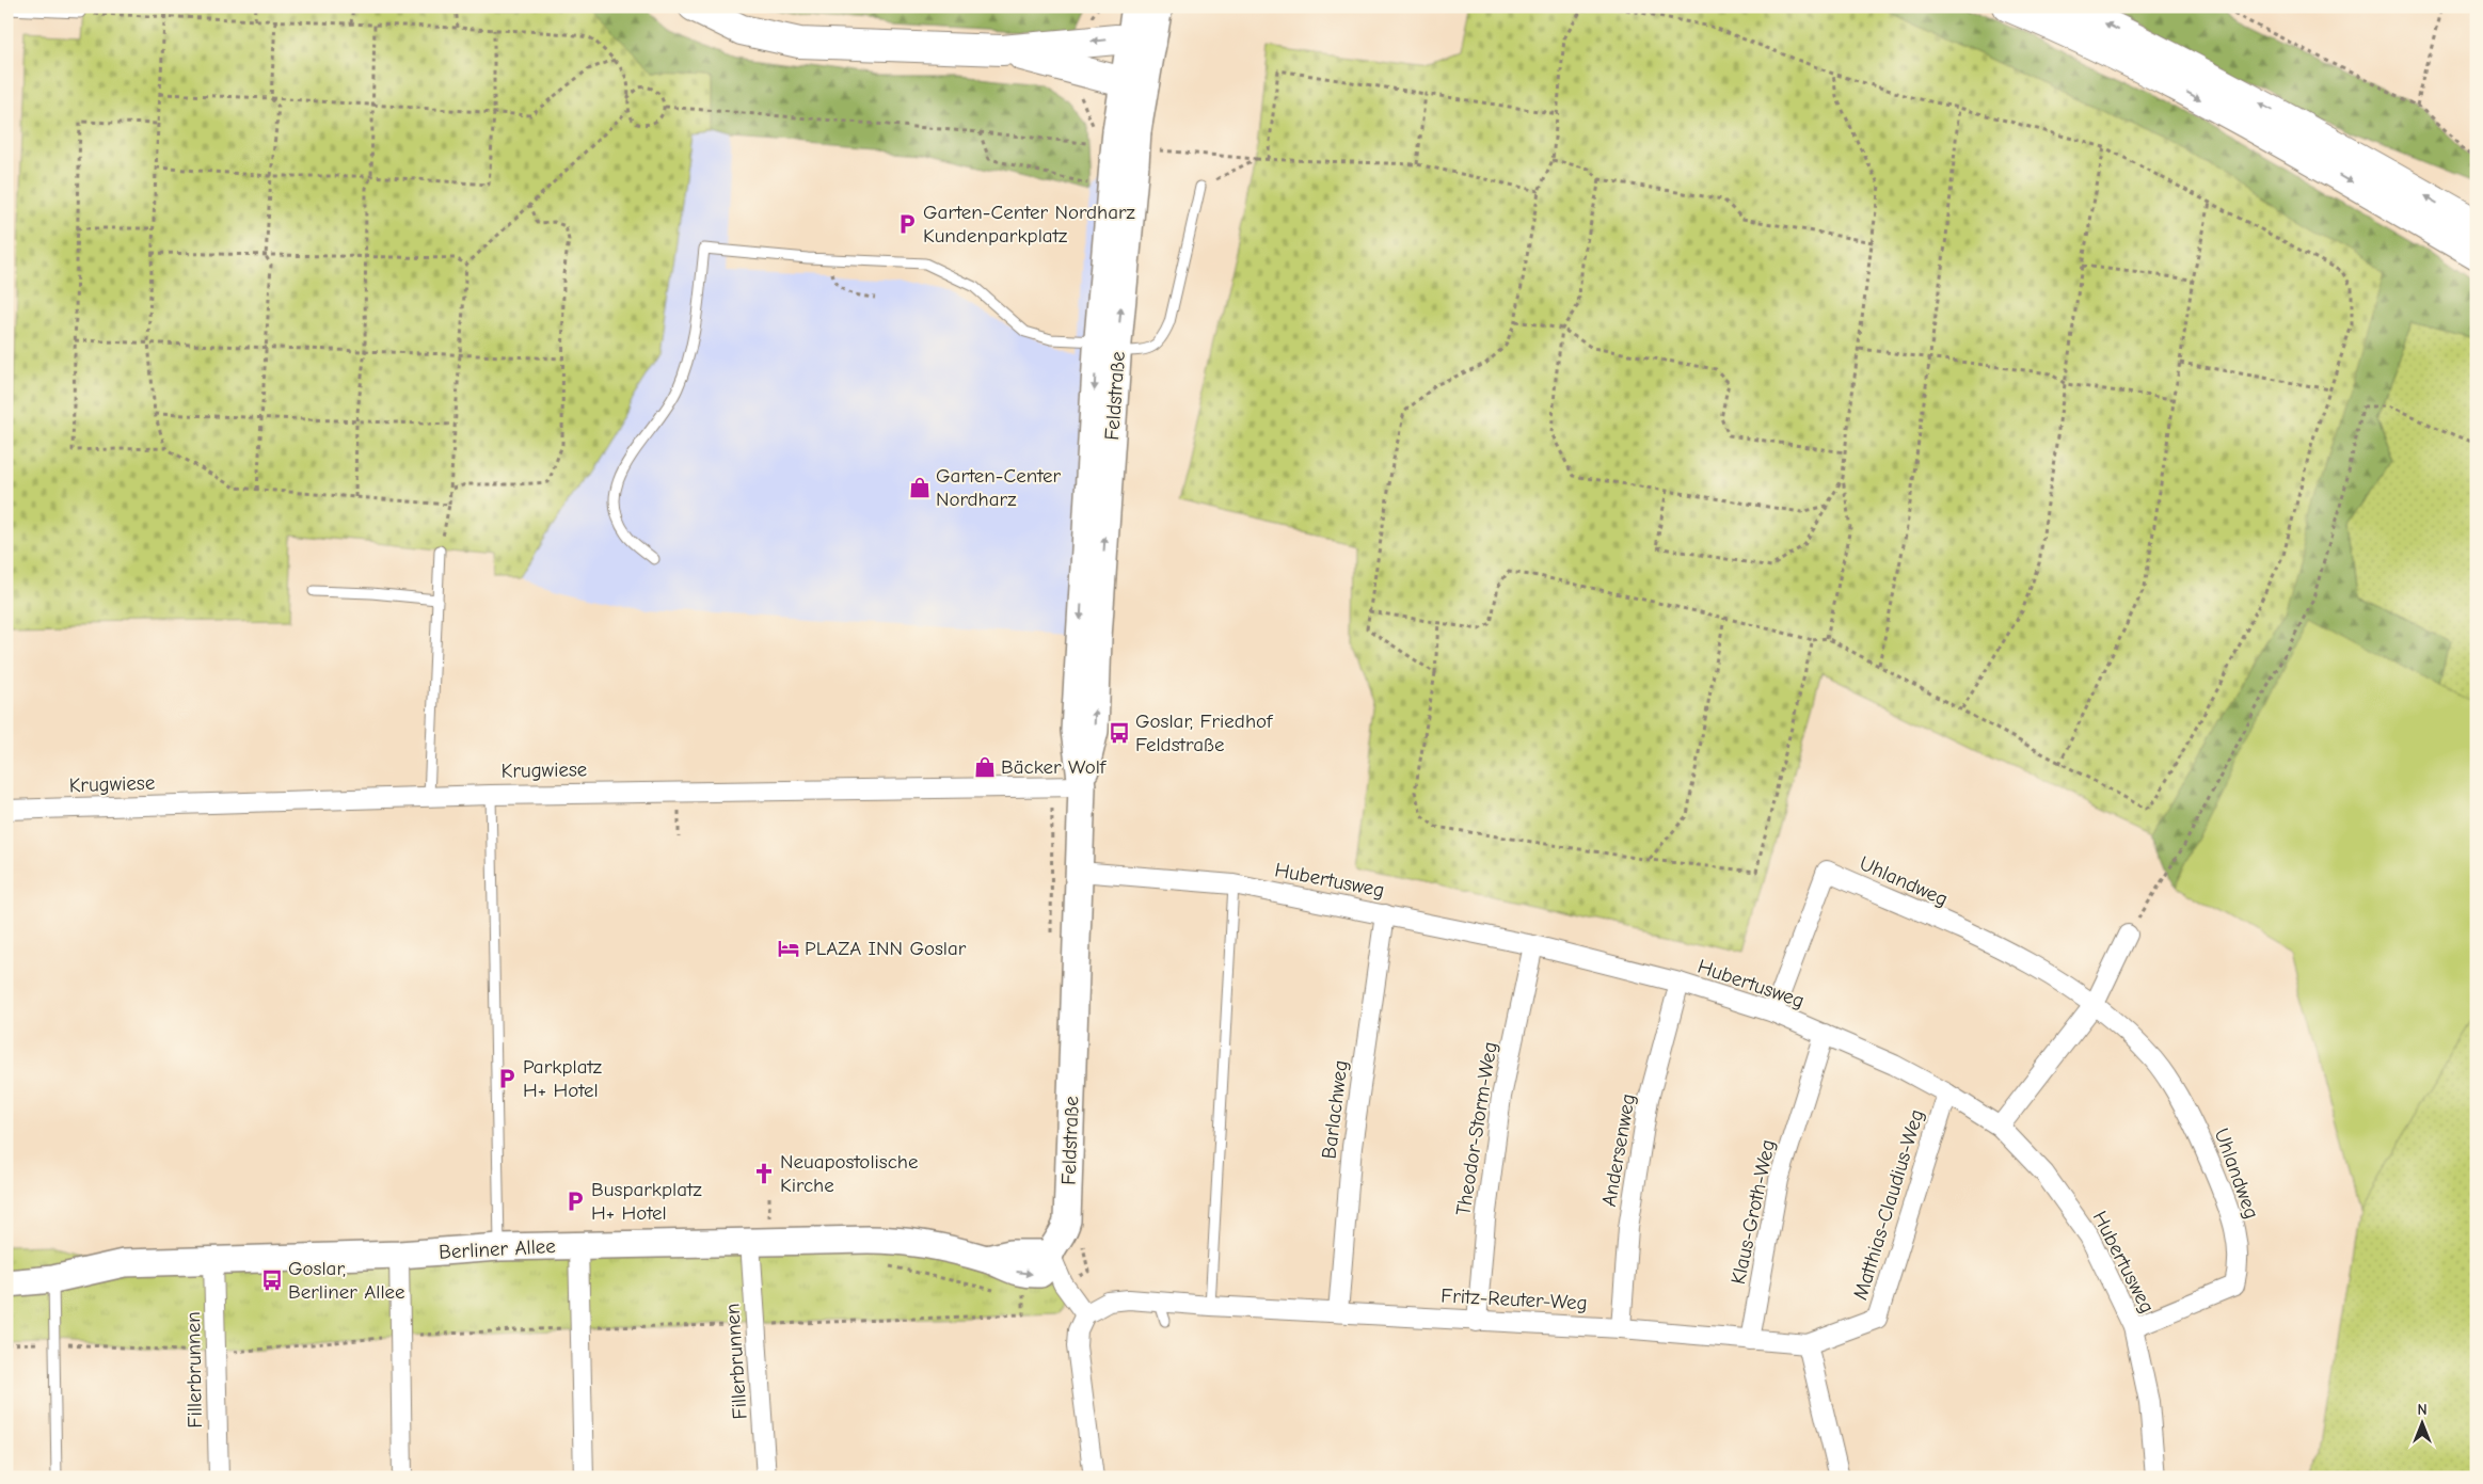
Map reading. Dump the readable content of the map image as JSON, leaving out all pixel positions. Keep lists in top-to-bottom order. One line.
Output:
{"streets":{"street":["Feldstraße","Krugwiese","Hubertusweg","Uhlandweg","Barlachweg","Theodor-Storm-Weg","Andersenweg","Matthias-Claudius-Weg","Klaus-Groth-Weg","Berliner Allee","Fritz-Reuter-Weg","Fillerbrunnen"]},"crossings":[["Feldstraße","Krugwiese"],["Feldstraße","Hubertusweg"],["Feldstraße","Berliner Allee"],["Hubertusweg","Uhlandweg"],["Hubertusweg","Barlachweg"],["Hubertusweg","Theodor-Storm-Weg"],["Hubertusweg","Andersenweg"],["Hubertusweg","Matthias-Claudius-Weg"],["Hubertusweg","Klaus-Groth-Weg"],["Barlachweg","Fritz-Reuter-Weg"],["Theodor-Storm-Weg","Fritz-Reuter-Weg"],["Andersenweg","Fritz-Reuter-Weg"],["Matthias-Claudius-Weg","Fritz-Reuter-Weg"],["Klaus-Groth-Weg","Fritz-Reuter-Weg"],["Berliner Allee","Fillerbrunnen"]],"places":{"parking":["Garten-Center Nordharz Kundenparkplatz","Parkplatz H+ Hotel","Busparkplatz H+ Hotel"],"shop":["Garten-Center Nordharz","Bäcker Wolf"],"bus stop":["Goslar, Friedhof Feldstraße","Goslar, Berliner Allee"],"hotel":["PLAZA INN Goslar"],"church":["Neuapostolische Kirche"]},"north":"top"}
